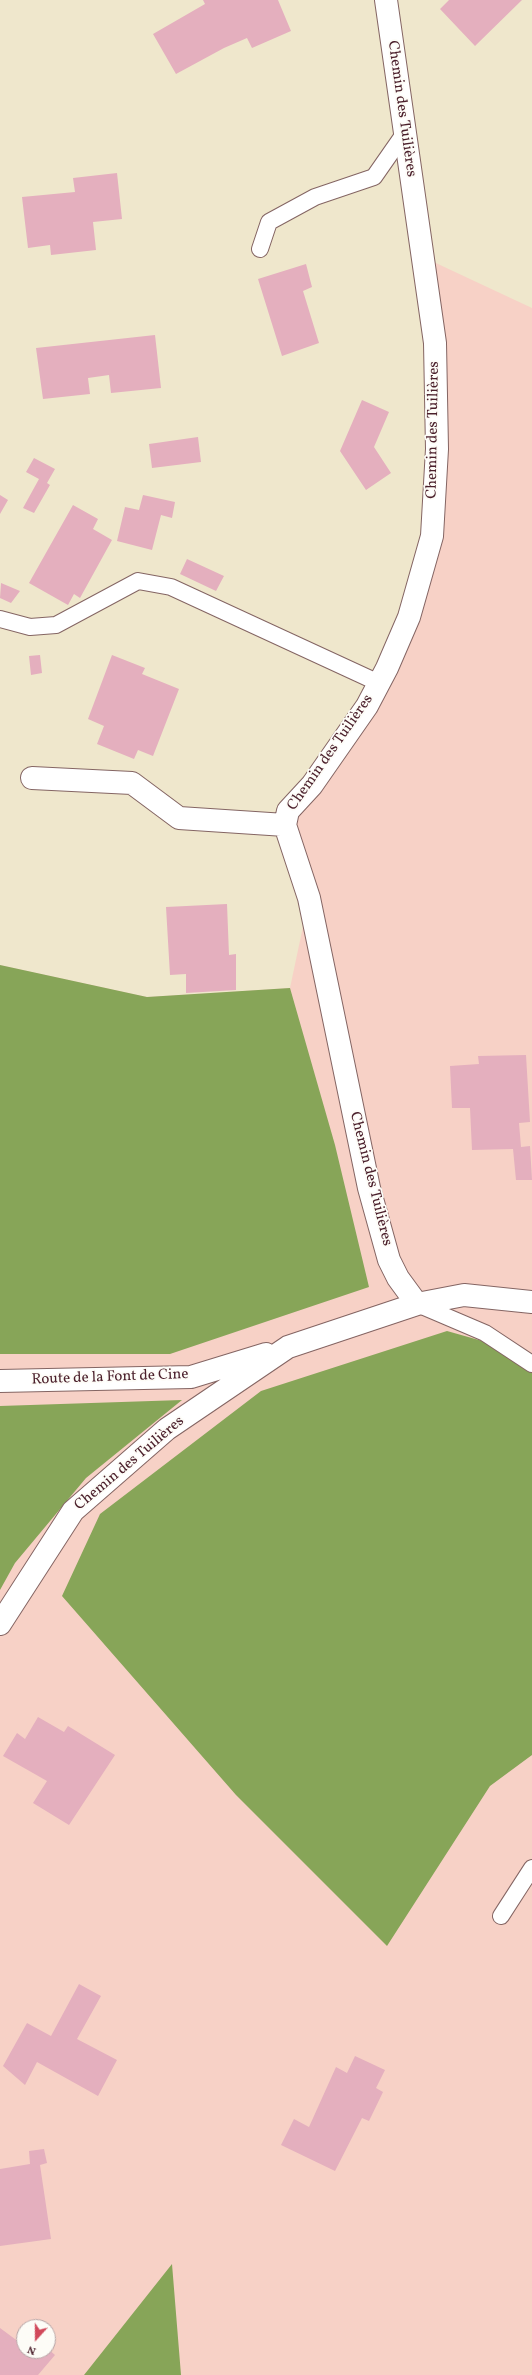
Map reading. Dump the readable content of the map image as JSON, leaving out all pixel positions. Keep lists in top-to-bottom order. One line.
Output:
{"streets":{"street":["Chemin des Tuilières","Route de la Font de Cine"]},"crossings":[["Chemin des Tuilières","Route de la Font de Cine"]],"north":"bottom"}
